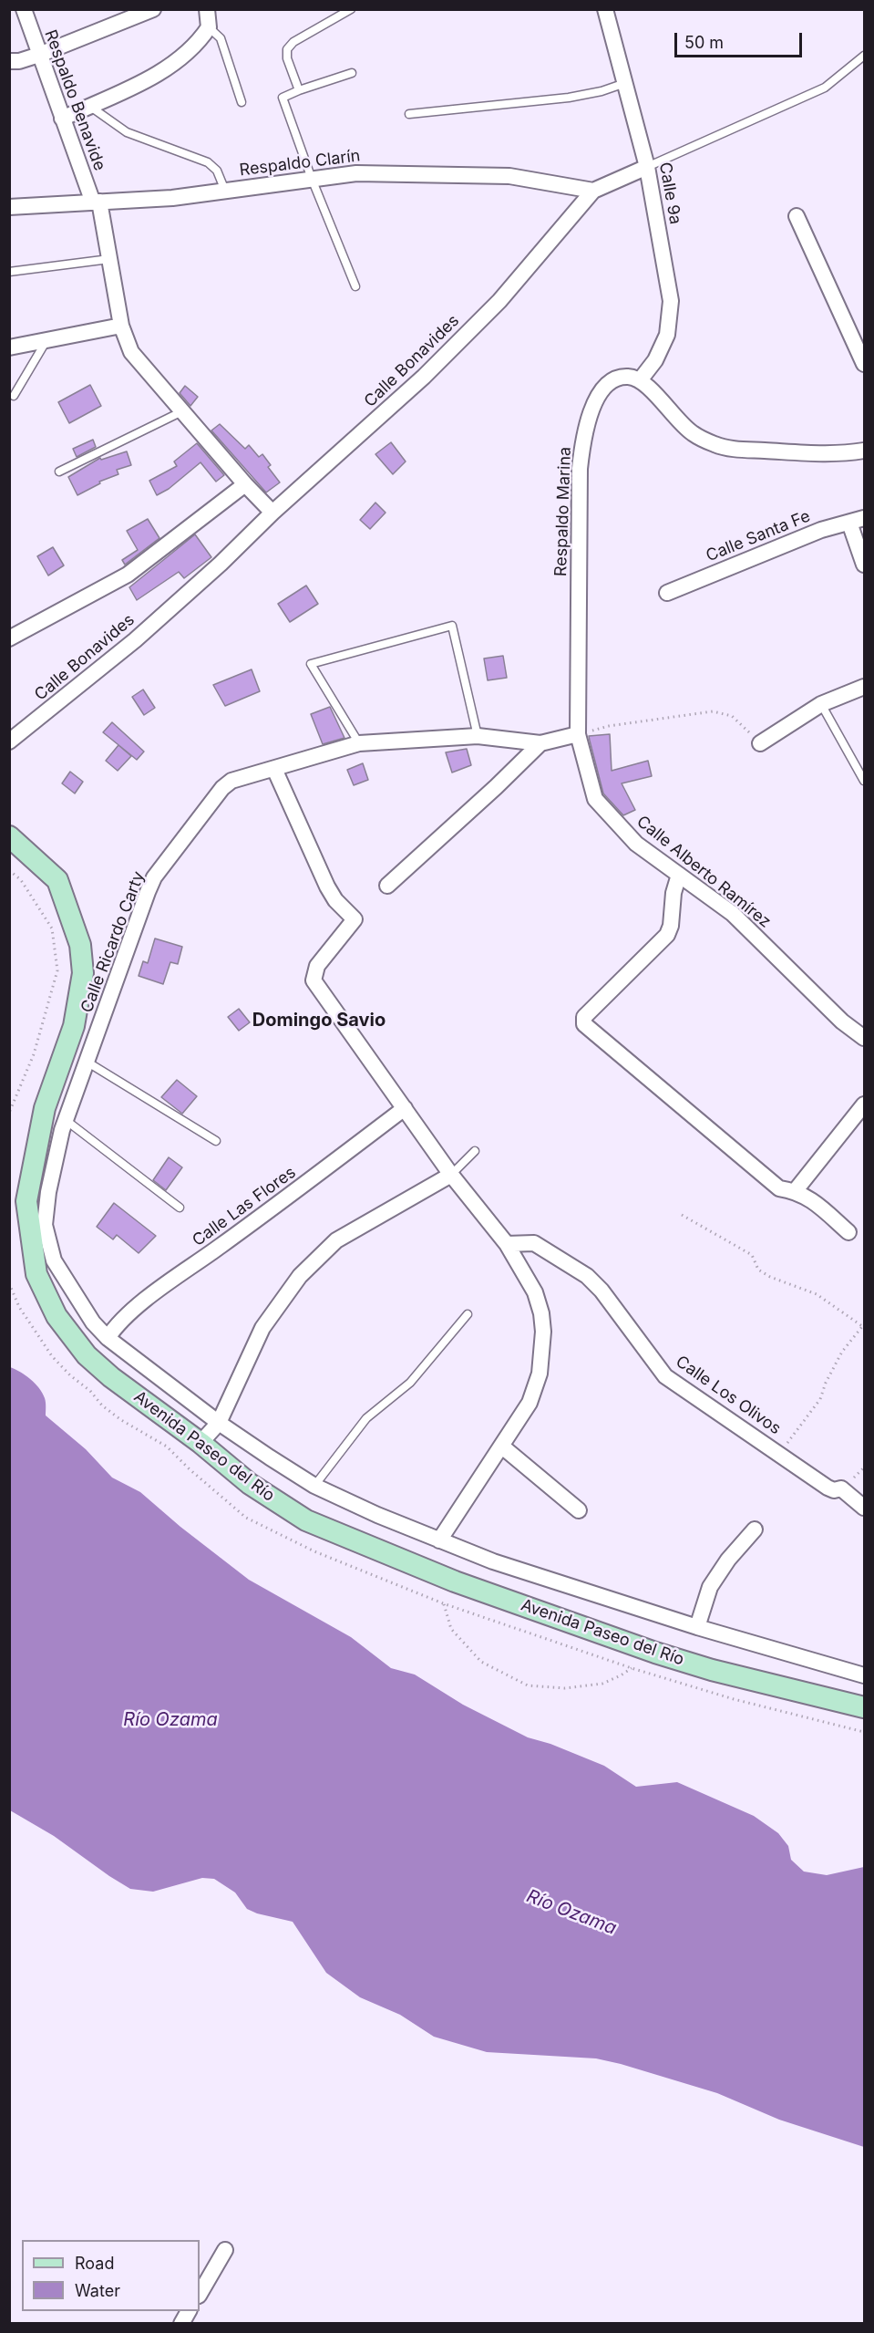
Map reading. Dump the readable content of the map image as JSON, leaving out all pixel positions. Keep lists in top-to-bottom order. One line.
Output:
{"streets":{"street":["Respaldo Benavide","Respaldo Clarín","Calle 9a","Calle Bonavides","Respaldo Marina","Calle Santa Fe","Calle Alberto Ramírez","Calle Ricardo Carty","Calle Las Flores","Calle Los Olivos","Avenida Paseo del Río"]},"crossings":[["Respaldo Benavide","Respaldo Clarín"],["Respaldo Benavide","Calle Bonavides"],["Respaldo Clarín","Calle Bonavides"],["Calle 9a","Calle Bonavides"],["Calle 9a","Respaldo Marina"],["Respaldo Marina","Calle Alberto Ramírez"],["Respaldo Marina","Calle Ricardo Carty"],["Calle Alberto Ramírez","Calle Ricardo Carty"],["Calle Ricardo Carty","Calle Las Flores"],["Calle Ricardo Carty","Avenida Paseo del Río"],["Calle Las Flores","Avenida Paseo del Río"]],"districts":["Domingo Savio"],"water":["Río Ozama"],"legend":["Road","Water"],"scale_bar":"50 m"}
